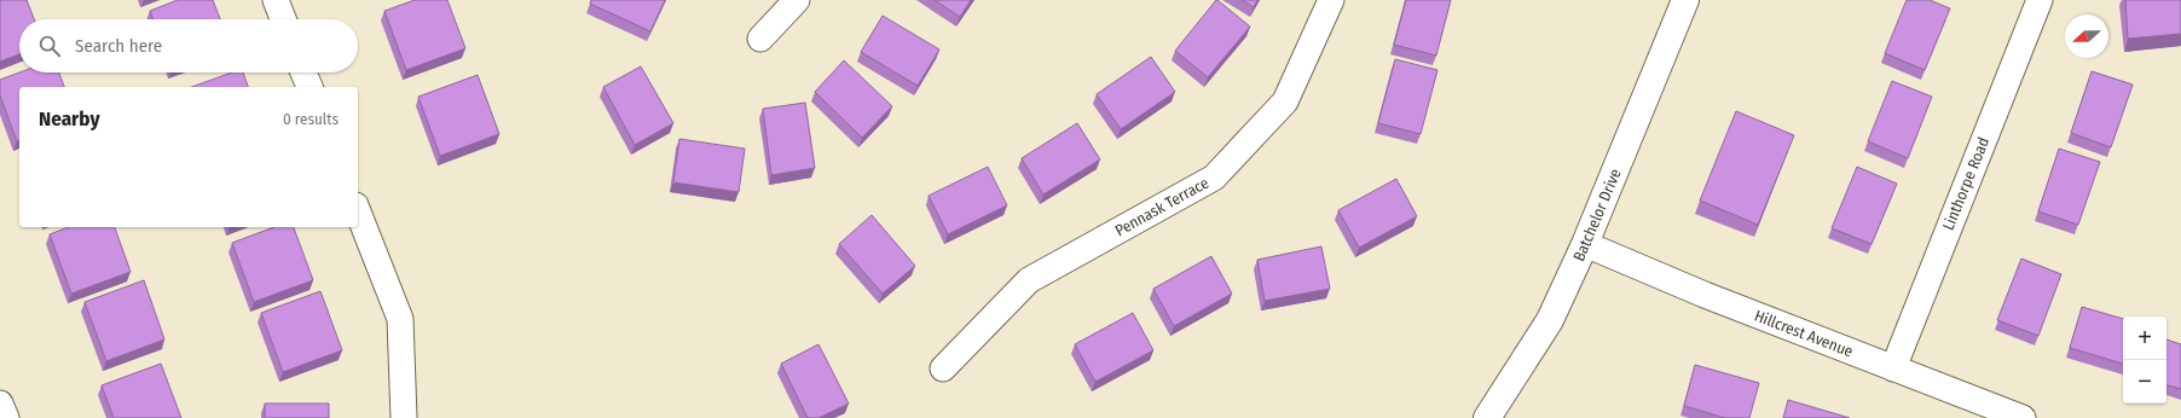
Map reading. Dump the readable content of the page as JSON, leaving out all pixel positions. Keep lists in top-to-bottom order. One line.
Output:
{"streets":{"street":["Linthorpe Road","Pennask Terrace","Batchelor Drive","Hillcrest Avenue"]},"crossings":[["Linthorpe Road","Hillcrest Avenue"],["Batchelor Drive","Hillcrest Avenue"]],"north":"left","page":{"search":"Search here","heading":["Nearby","0 results"],"map_buttons":["+","−"]}}
